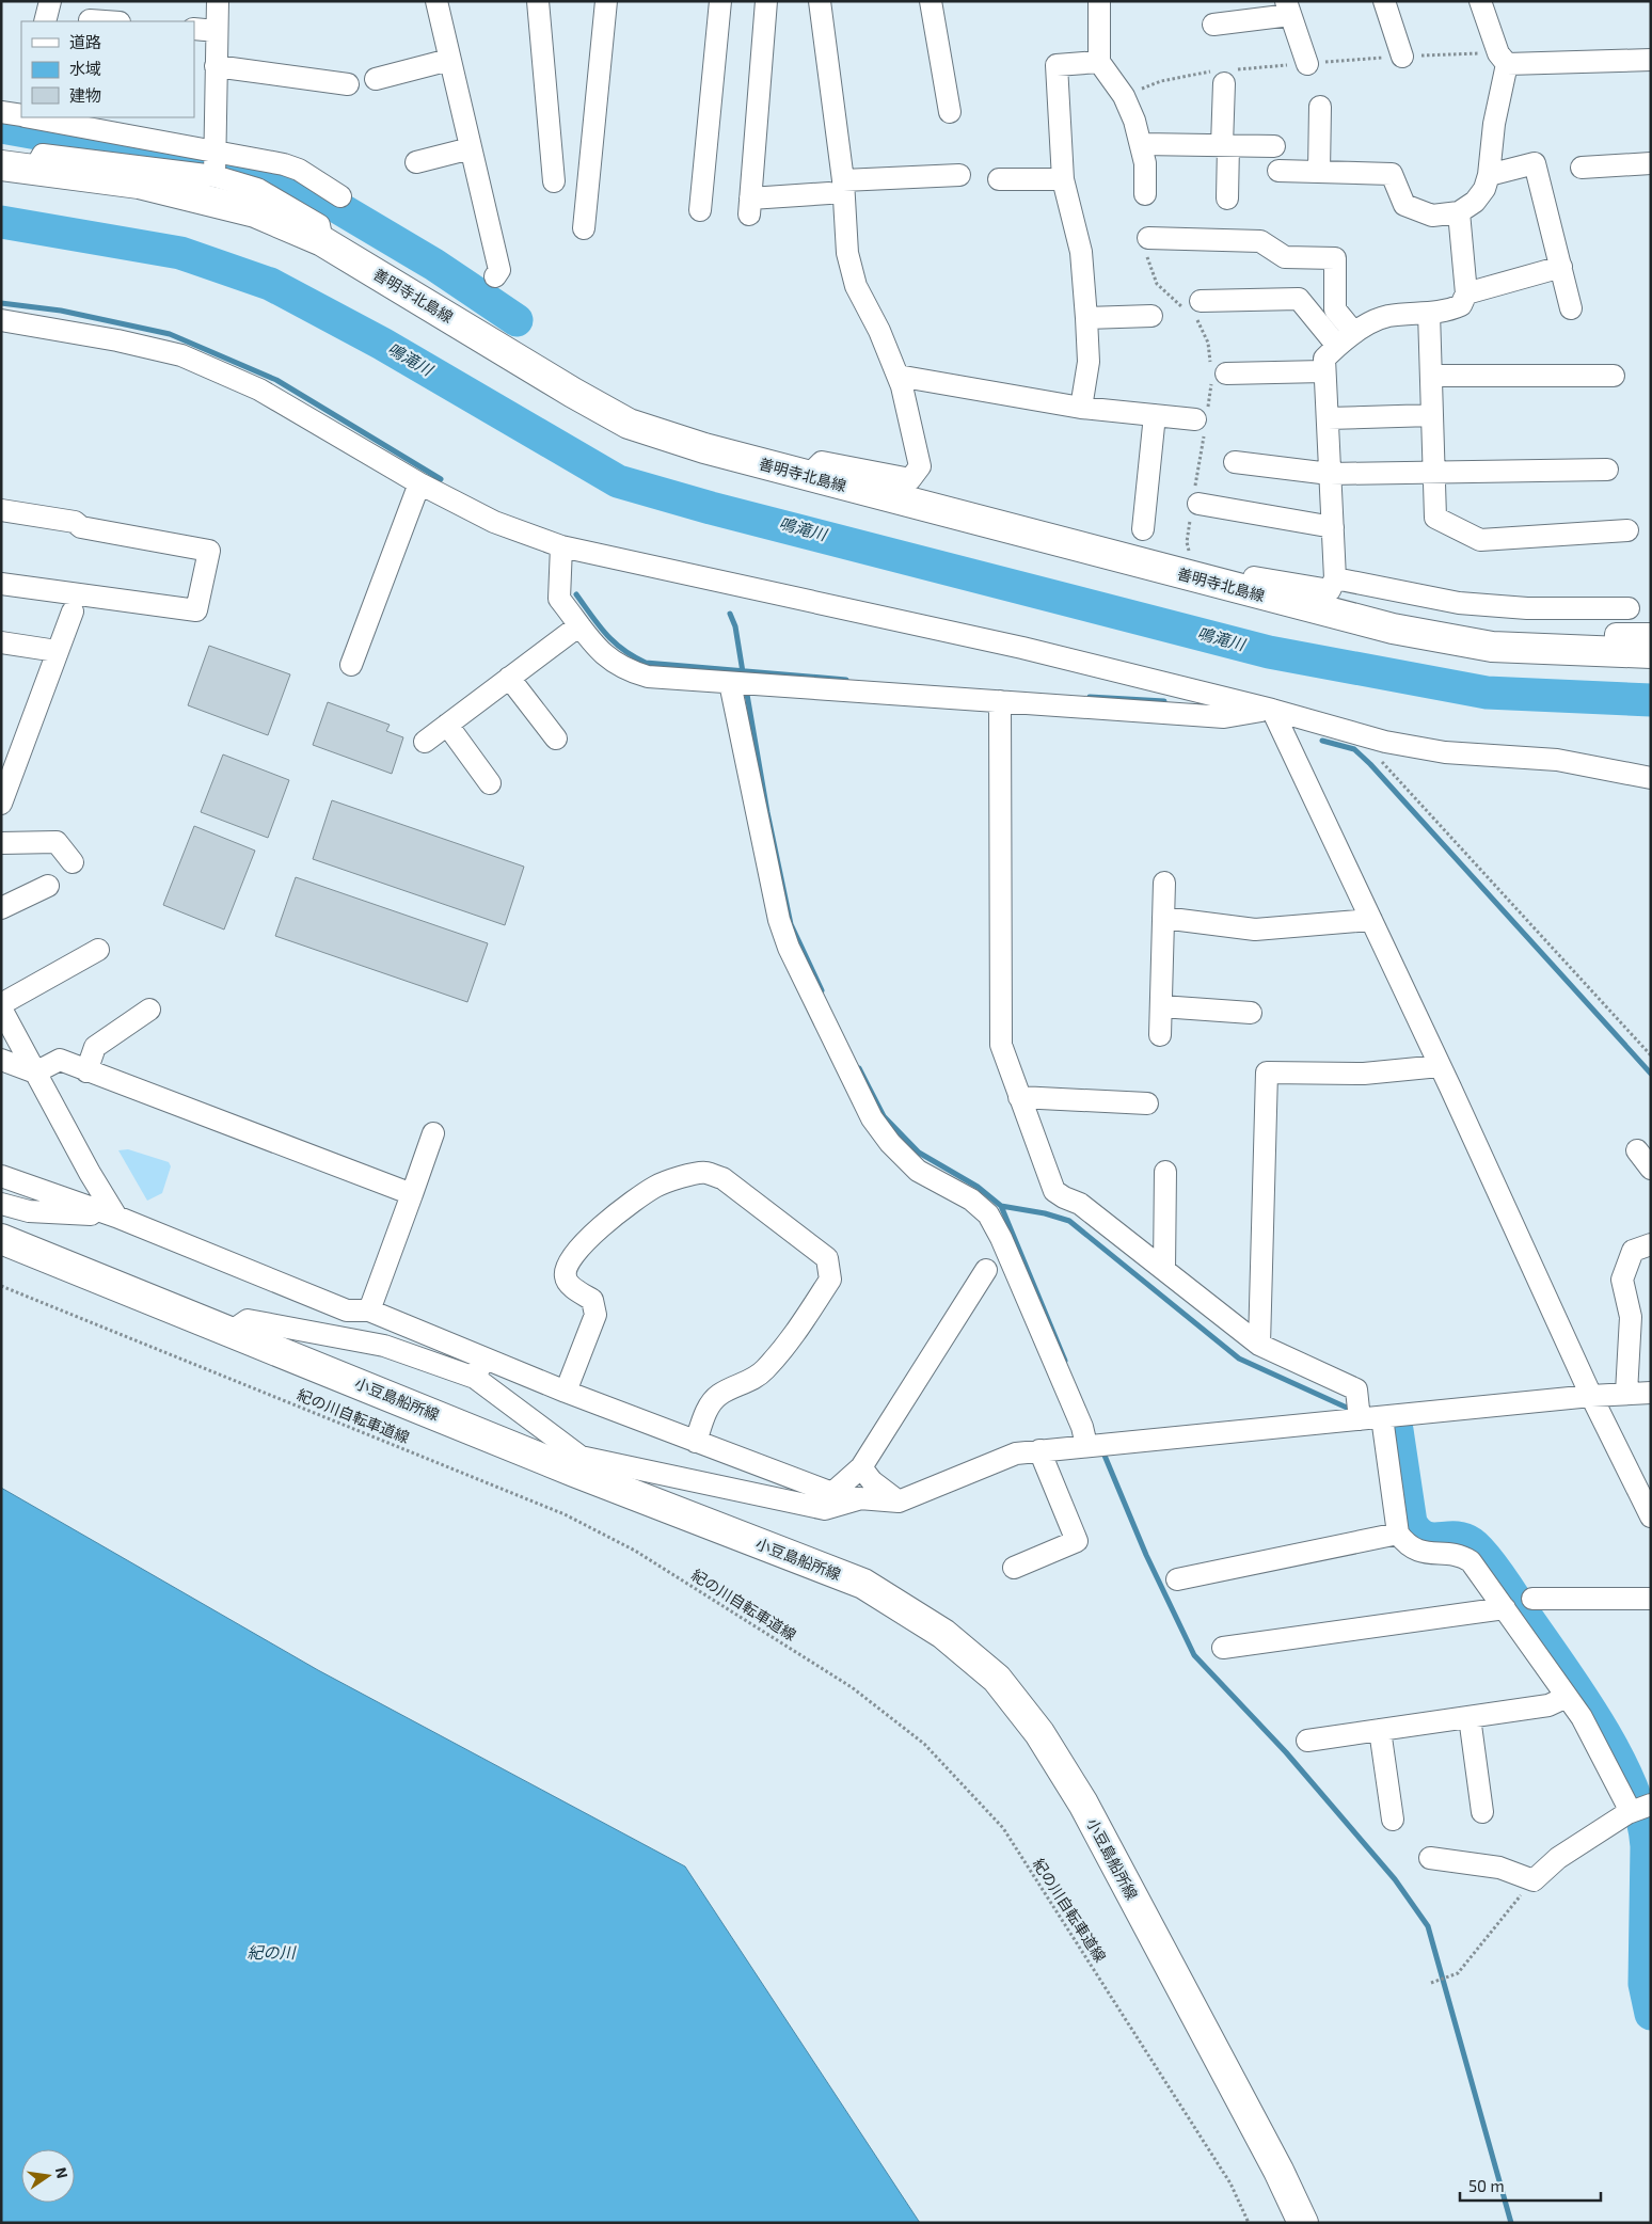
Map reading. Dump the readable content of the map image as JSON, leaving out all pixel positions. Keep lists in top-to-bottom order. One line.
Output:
{"streets":{"main road":["善明寺北島線","小豆島船所線"],"path":["紀の川自転車道線"]},"water":["鳴滝川","紀の川"],"legend":["道路","水域","建物"],"scale_bar":"50 m","north":"right"}
